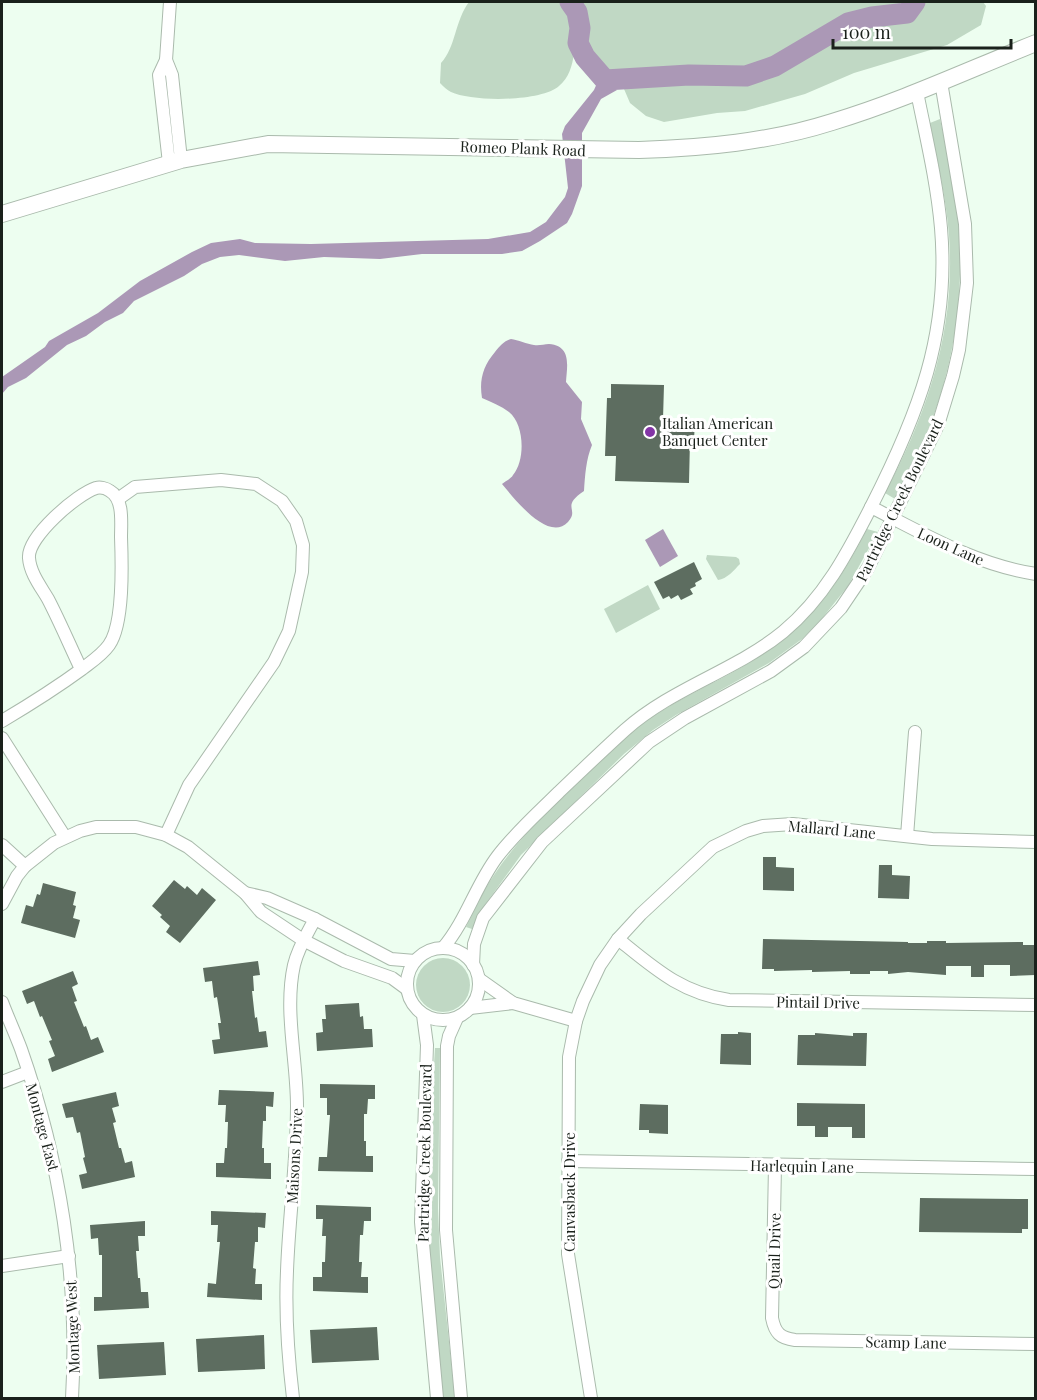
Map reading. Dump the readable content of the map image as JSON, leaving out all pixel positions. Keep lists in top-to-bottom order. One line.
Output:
{"streets":{"main road":["Romeo Plank Road"],"street":["Partridge Creek Boulevard","Loon Lane","Mallard Lane","Pintail Drive","Montage East","Maisons Drive","Harlequin Lane","Canvasback Drive","Quail Drive","Montage West","Scamp Lane"]},"crossings":[["Romeo Plank Road","Partridge Creek Boulevard"],["Partridge Creek Boulevard","Loon Lane"],["Mallard Lane","Pintail Drive"],["Mallard Lane","Canvasback Drive"],["Montage East","Montage West"],["Harlequin Lane","Canvasback Drive"],["Harlequin Lane","Quail Drive"],["Quail Drive","Scamp Lane"]],"places":["Italian American Banquet Center"],"scale_bar":"100 m"}
